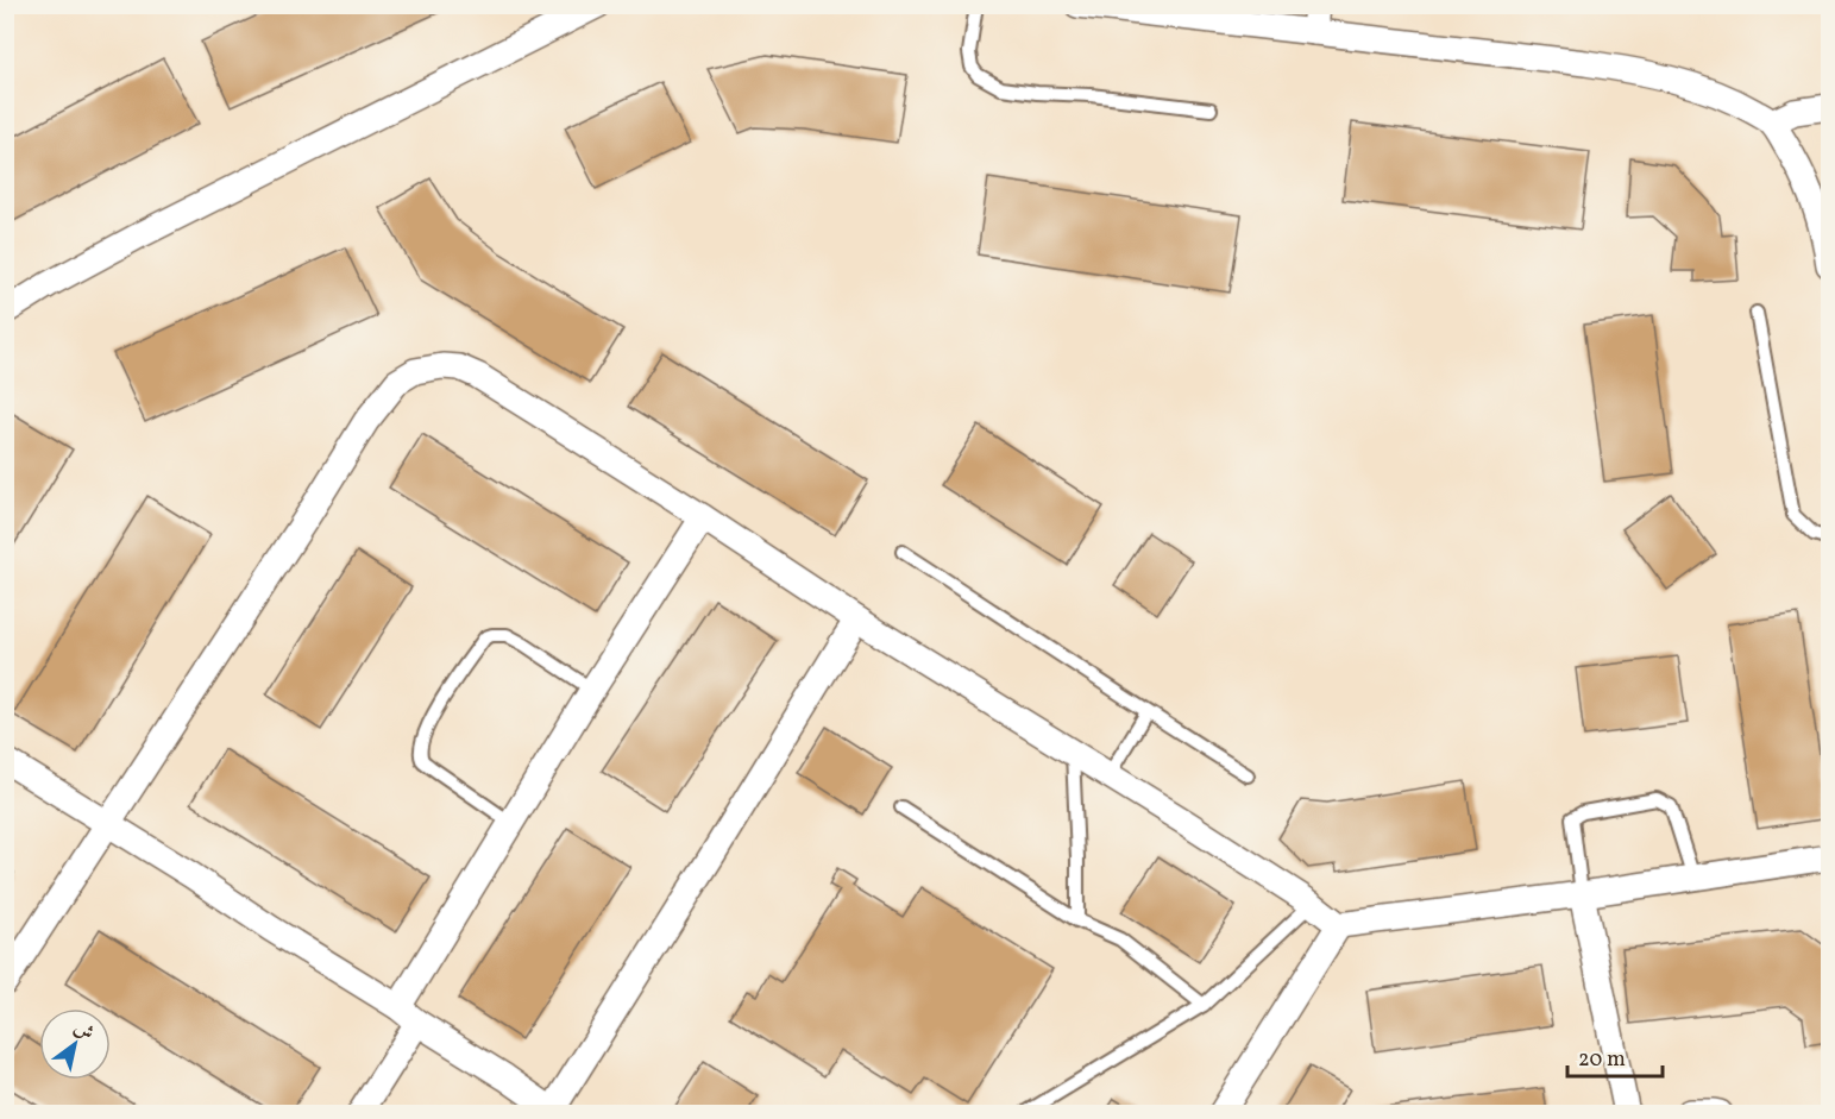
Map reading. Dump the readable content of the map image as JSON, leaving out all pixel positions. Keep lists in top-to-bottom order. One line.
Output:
{"scale_bar":"20 m","north":"top right"}
